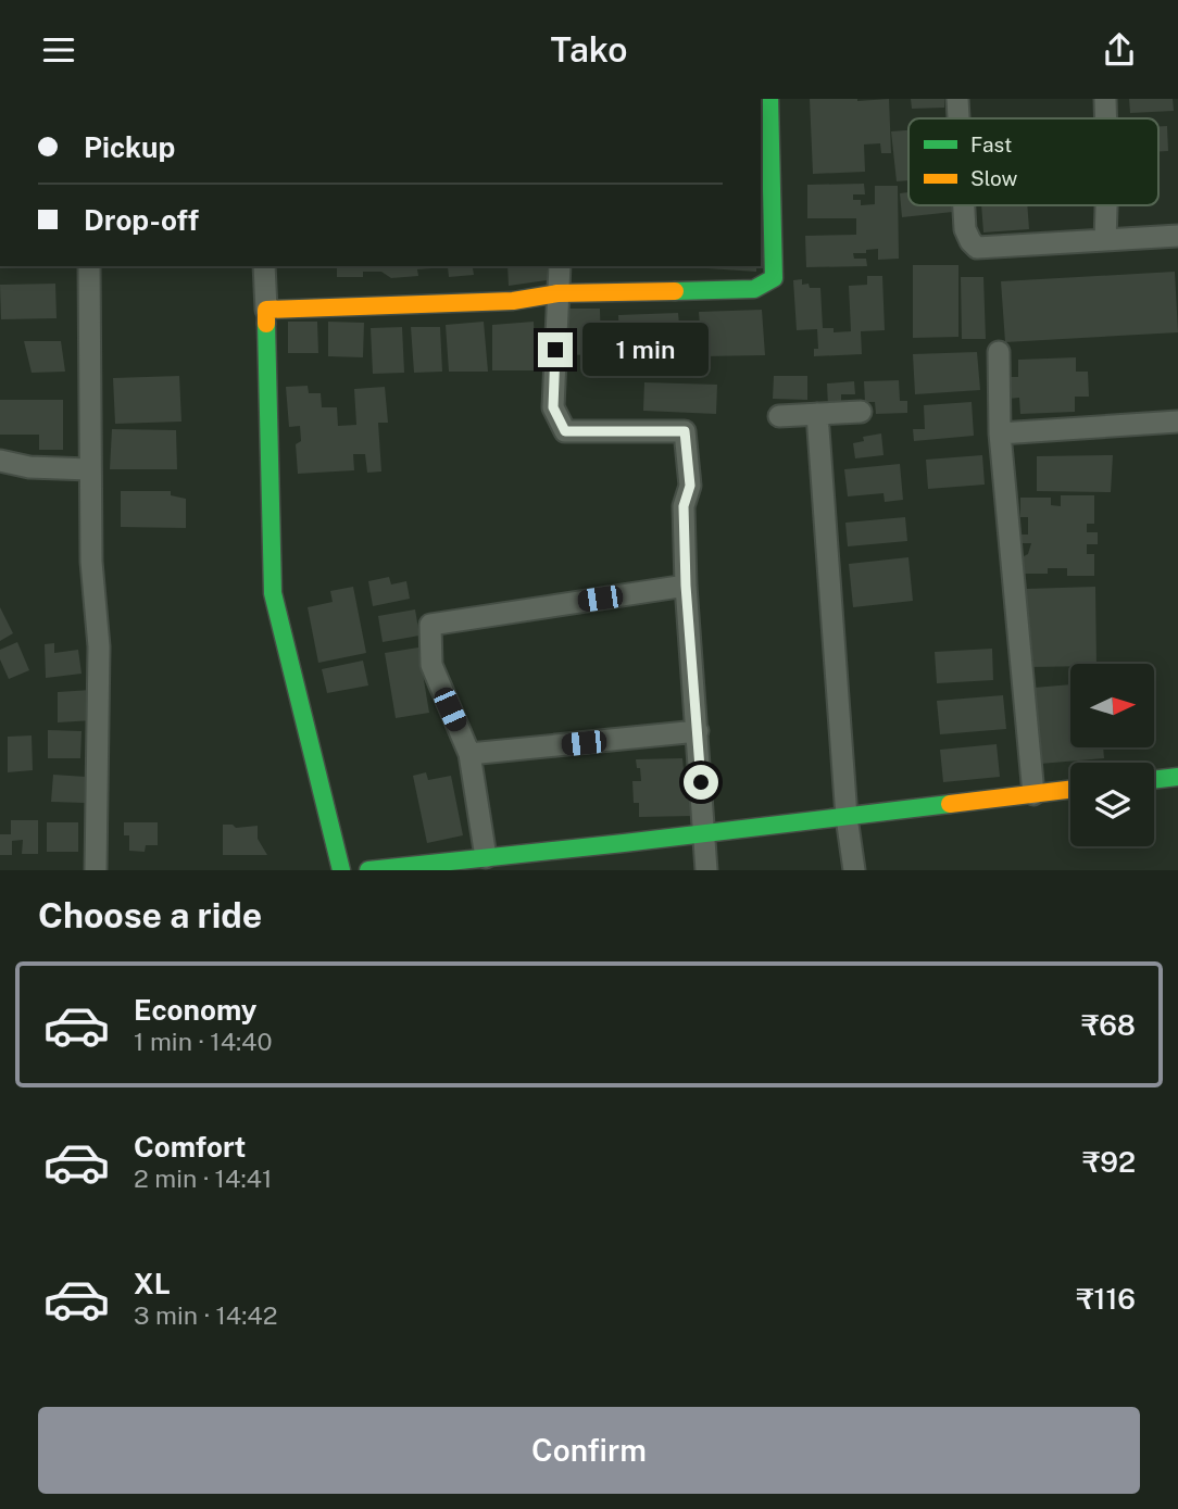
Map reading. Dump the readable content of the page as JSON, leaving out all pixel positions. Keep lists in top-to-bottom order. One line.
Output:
{"legend":["Fast","Slow"],"north":"right","page":{"header":"Tako","banner":["Pickup","Drop-off"],"bubble":"1 min","heading":"Choose a ride","list":[{"name":"Economy","note":"1 min · 14:40","value":"₹68"},{"name":"Comfort","note":"2 min · 14:41","value":"₹92"},{"name":"XL","note":"3 min · 14:42","value":"₹116"}],"buttons":"Confirm"}}
